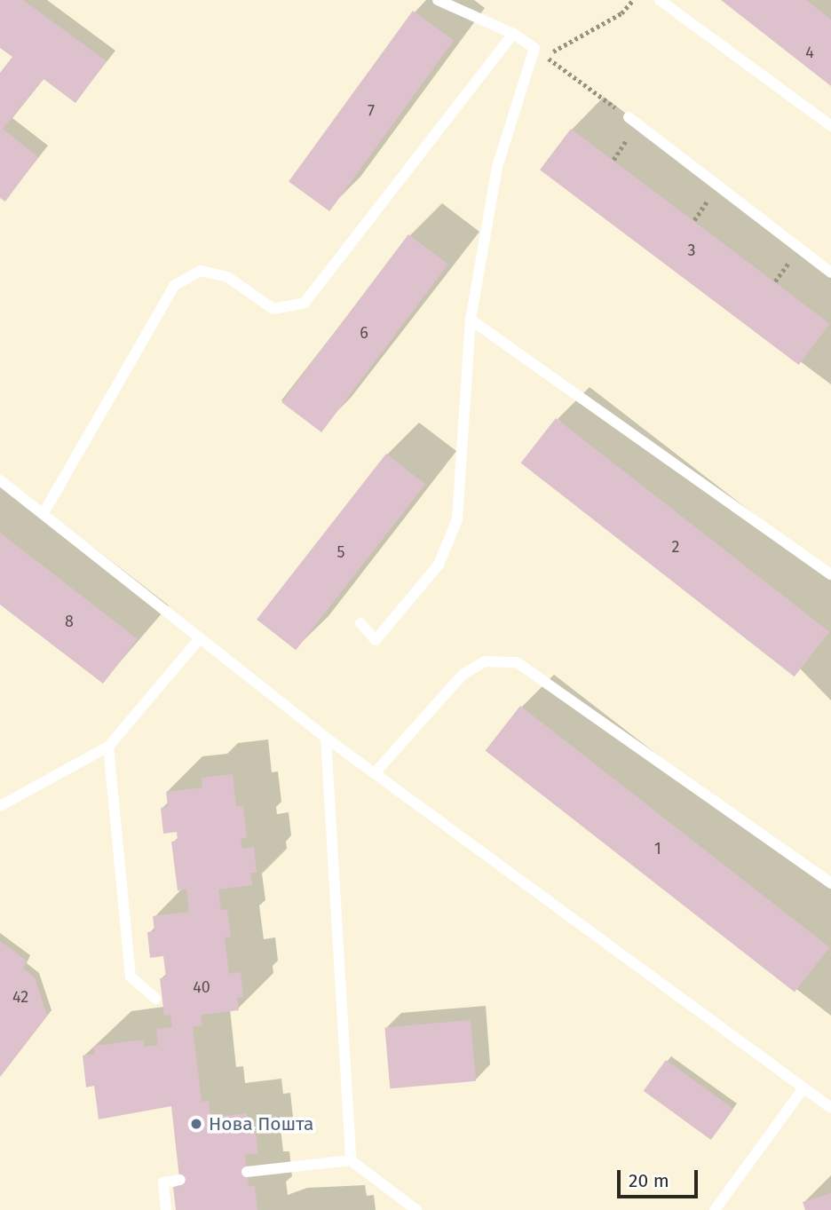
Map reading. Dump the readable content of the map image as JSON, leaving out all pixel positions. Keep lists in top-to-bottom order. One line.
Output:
{"places":["Нова Пошта"],"house_numbers":["4","7","3","6","2","5","8","1","40","42"],"scale_bar":"20 m"}
